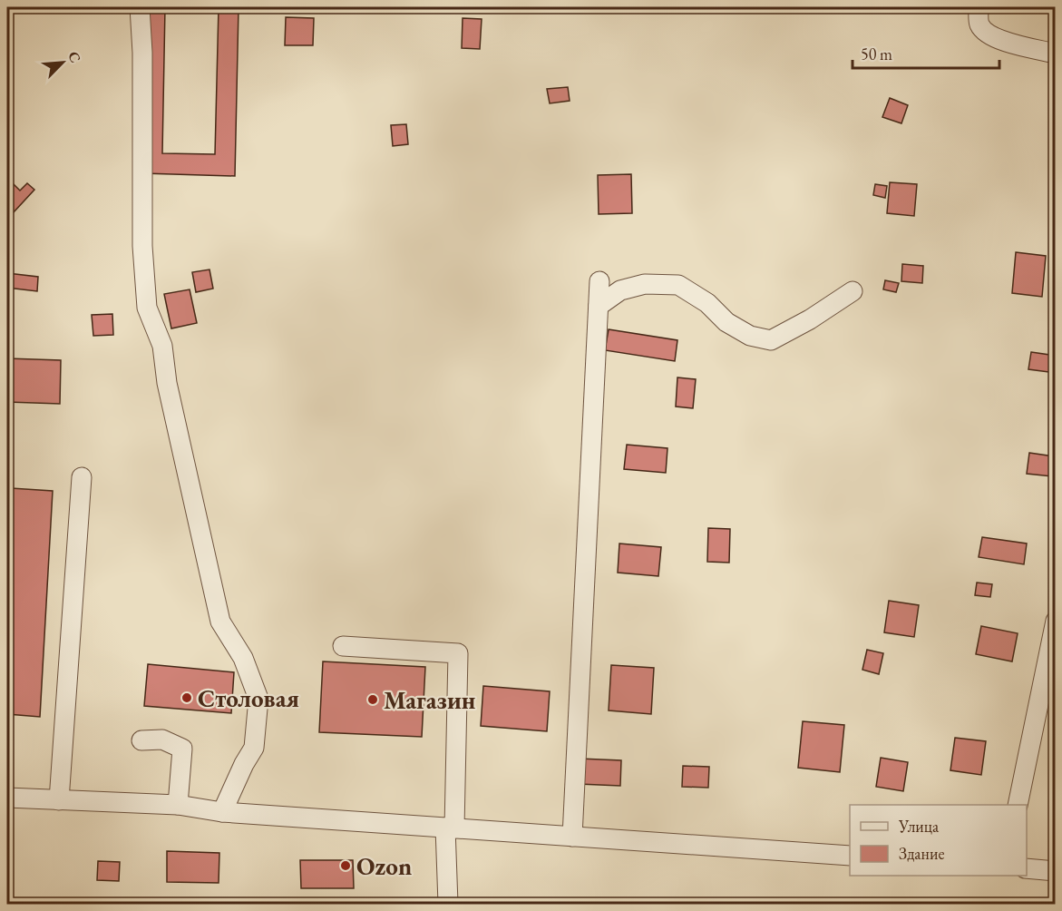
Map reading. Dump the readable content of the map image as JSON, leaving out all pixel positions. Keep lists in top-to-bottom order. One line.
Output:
{"places":["Столовая","Магазин","Ozon"],"legend":["Улица","Здание"],"scale_bar":"50 m","north":"top right"}
